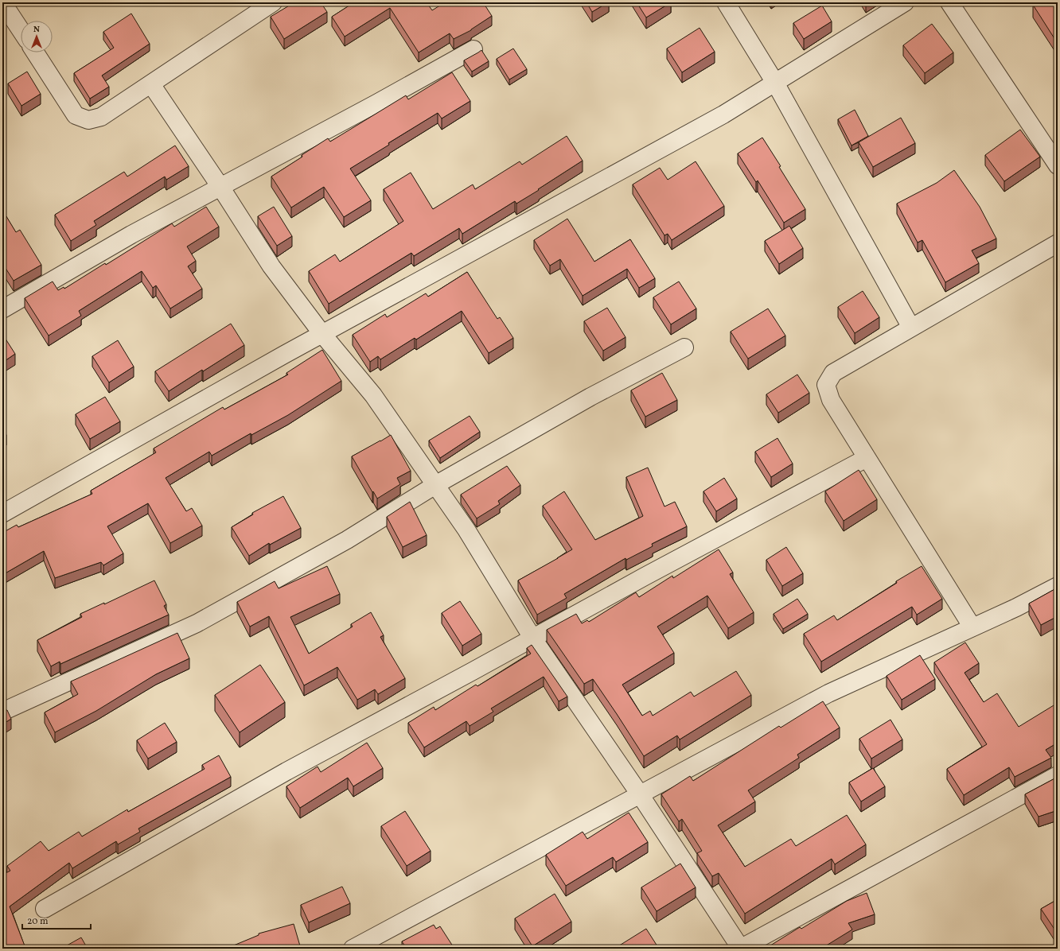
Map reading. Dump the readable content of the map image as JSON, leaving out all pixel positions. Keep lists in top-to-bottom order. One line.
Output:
{"scale_bar":"20 m","north":"top"}
